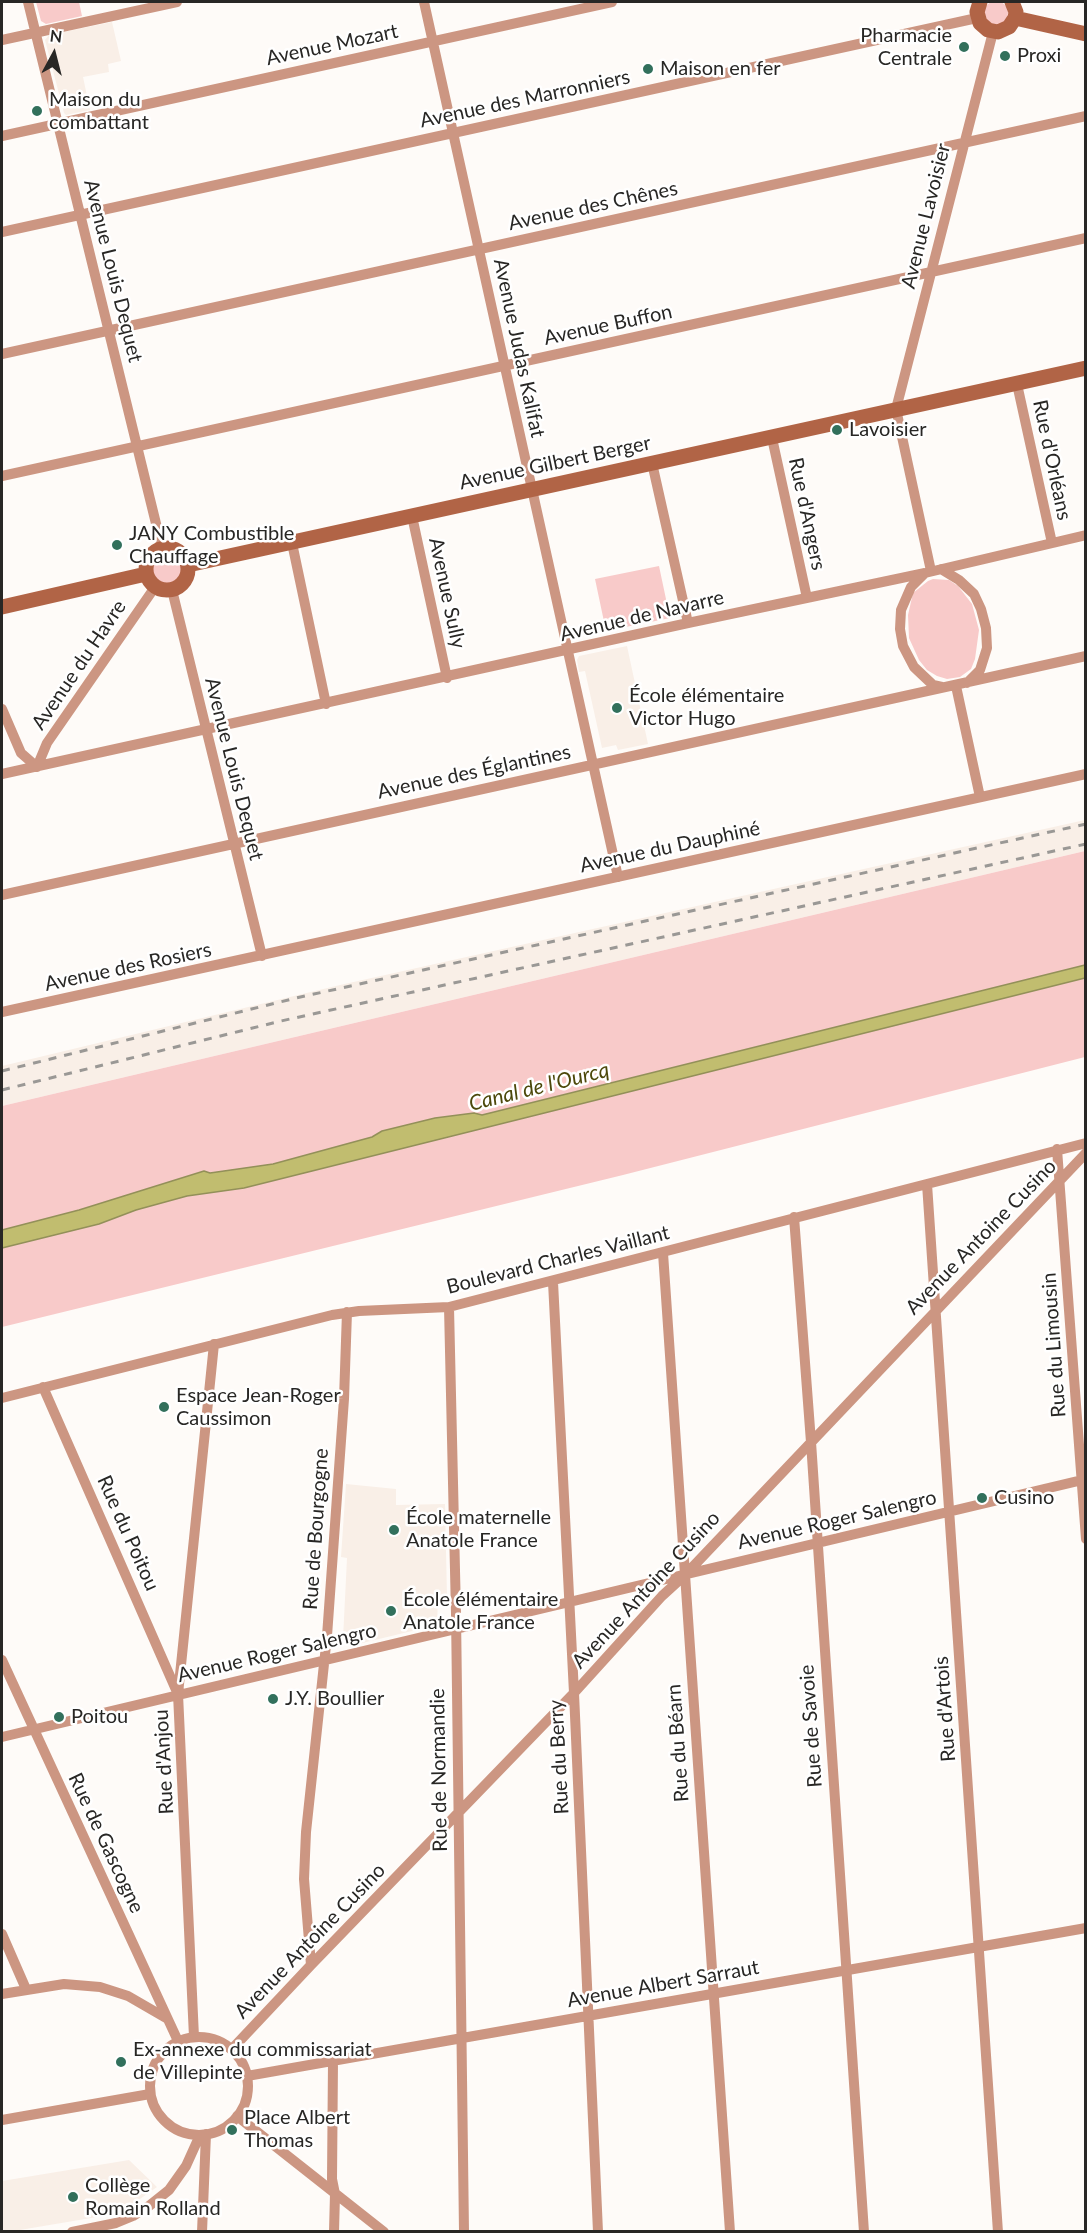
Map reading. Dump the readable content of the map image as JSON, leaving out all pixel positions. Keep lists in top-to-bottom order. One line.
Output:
{"streets":{"street":["Avenue Mozart","Avenue des Marronniers","Avenue des Chênes","Avenue Lavoisier","Avenue Louis Dequet","Avenue Buffon","Avenue Judas Kalifat","Rue d'Orléans","Avenue Gilbert Berger","Rue d'Angers","Avenue Sully","Avenue de Navarre","Avenue du Havre","Avenue des Églantines","Avenue du Dauphiné","Avenue des Rosiers","Avenue Antoine Cusino","Boulevard Charles Vaillant","Rue du Limousin","Avenue Roger Salengro","Rue de Bourgogne","Rue du Poitou","Rue d'Artois","Rue de Savoie","Rue du Béarn","Rue du Berry","Rue d'Anjou","Rue de Normandie","Rue de Gascogne","Avenue Albert Sarraut"]},"crossings":[["Avenue Mozart","Avenue Louis Dequet"],["Avenue Mozart","Avenue Judas Kalifat"],["Avenue des Marronniers","Avenue Louis Dequet"],["Avenue des Marronniers","Avenue Judas Kalifat"],["Avenue des Chênes","Avenue Lavoisier"],["Avenue des Chênes","Avenue Louis Dequet"],["Avenue des Chênes","Avenue Judas Kalifat"],["Avenue Lavoisier","Avenue Buffon"],["Avenue Lavoisier","Avenue Gilbert Berger"],["Avenue Louis Dequet","Avenue Buffon"],["Avenue Louis Dequet","Avenue Gilbert Berger"],["Avenue Louis Dequet","Avenue de Navarre"],["Avenue Louis Dequet","Avenue du Havre"],["Avenue Louis Dequet","Avenue des Églantines"],["Avenue Louis Dequet","Avenue du Dauphiné"],["Avenue Louis Dequet","Avenue des Rosiers"],["Avenue Buffon","Avenue Judas Kalifat"],["Avenue Judas Kalifat","Avenue Gilbert Berger"],["Avenue Judas Kalifat","Avenue de Navarre"],["Avenue Judas Kalifat","Avenue des Églantines"],["Avenue Judas Kalifat","Avenue du Dauphiné"],["Rue d'Orléans","Avenue Gilbert Berger"],["Rue d'Orléans","Avenue de Navarre"],["Avenue Gilbert Berger","Rue d'Angers"],["Avenue Gilbert Berger","Avenue Sully"],["Avenue Gilbert Berger","Avenue du Havre"],["Rue d'Angers","Avenue de Navarre"],["Avenue Sully","Avenue de Navarre"],["Avenue de Navarre","Avenue du Havre"],["Avenue de Navarre","Avenue des Églantines"],["Avenue du Dauphiné","Avenue des Rosiers"],["Avenue Antoine Cusino","Rue du Limousin"],["Avenue Antoine Cusino","Avenue Roger Salengro"],["Avenue Antoine Cusino","Rue de Bourgogne"],["Avenue Antoine Cusino","Rue d'Artois"],["Avenue Antoine Cusino","Rue de Savoie"],["Avenue Antoine Cusino","Rue du Béarn"],["Avenue Antoine Cusino","Rue du Berry"],["Avenue Antoine Cusino","Rue d'Anjou"],["Avenue Antoine Cusino","Rue de Normandie"],["Avenue Antoine Cusino","Rue de Gascogne"],["Avenue Antoine Cusino","Avenue Albert Sarraut"],["Boulevard Charles Vaillant","Rue du Limousin"],["Boulevard Charles Vaillant","Rue de Bourgogne"],["Boulevard Charles Vaillant","Rue du Poitou"],["Boulevard Charles Vaillant","Rue d'Artois"],["Boulevard Charles Vaillant","Rue de Savoie"],["Boulevard Charles Vaillant","Rue du Béarn"],["Boulevard Charles Vaillant","Rue du Berry"],["Boulevard Charles Vaillant","Rue d'Anjou"],["Boulevard Charles Vaillant","Rue de Normandie"],["Rue du Limousin","Avenue Roger Salengro"],["Avenue Roger Salengro","Rue de Bourgogne"],["Avenue Roger Salengro","Rue du Poitou"],["Avenue Roger Salengro","Rue d'Artois"],["Avenue Roger Salengro","Rue de Savoie"],["Avenue Roger Salengro","Rue du Béarn"],["Avenue Roger Salengro","Rue du Berry"],["Avenue Roger Salengro","Rue d'Anjou"],["Avenue Roger Salengro","Rue de Normandie"],["Avenue Roger Salengro","Rue de Gascogne"],["Rue du Poitou","Rue d'Anjou"],["Rue d'Artois","Avenue Albert Sarraut"],["Rue de Savoie","Avenue Albert Sarraut"],["Rue du Béarn","Avenue Albert Sarraut"],["Rue du Berry","Avenue Albert Sarraut"],["Rue d'Anjou","Rue de Gascogne"],["Rue d'Anjou","Avenue Albert Sarraut"],["Rue de Normandie","Avenue Albert Sarraut"],["Rue de Gascogne","Avenue Albert Sarraut"]],"water":["Canal de l'Ourcq"],"places":["Pharmacie Centrale","Proxi","Maison en fer","Maison du combattant","Lavoisier","JANY Combustible Chauffage","École élémentaire Victor Hugo","Espace Jean-Roger Caussimon","Cusino","École maternelle Anatole France","École élémentaire Anatole France","J.Y. Boullier","Poitou","Ex-annexe du commissariat de Villepinte","Place Albert Thomas","Collège Romain Rolland"],"north":"top"}
